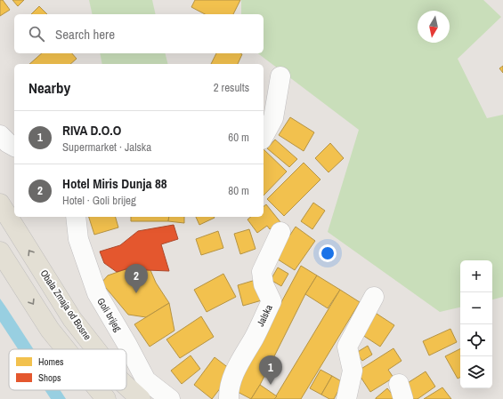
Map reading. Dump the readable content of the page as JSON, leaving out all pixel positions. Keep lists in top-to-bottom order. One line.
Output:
{"streets":{"main road":["Obala Zmaja od Bosne"],"street":["Goli brijeg","Jalska"]},"legend":["Homes","Shops"],"north":"bottom","page":{"search":"Search here","heading":["Nearby","2 results"],"list":[{"mark":"1","name":"RIVA D.O.O","note":"Supermarket · Jalska","value":"60 m"},{"mark":"2","name":"Hotel Miris Dunja 88","note":"Hotel · Goli brijeg","value":"80 m"}],"map_buttons":["+","−"],"pins":["2","1"]}}
